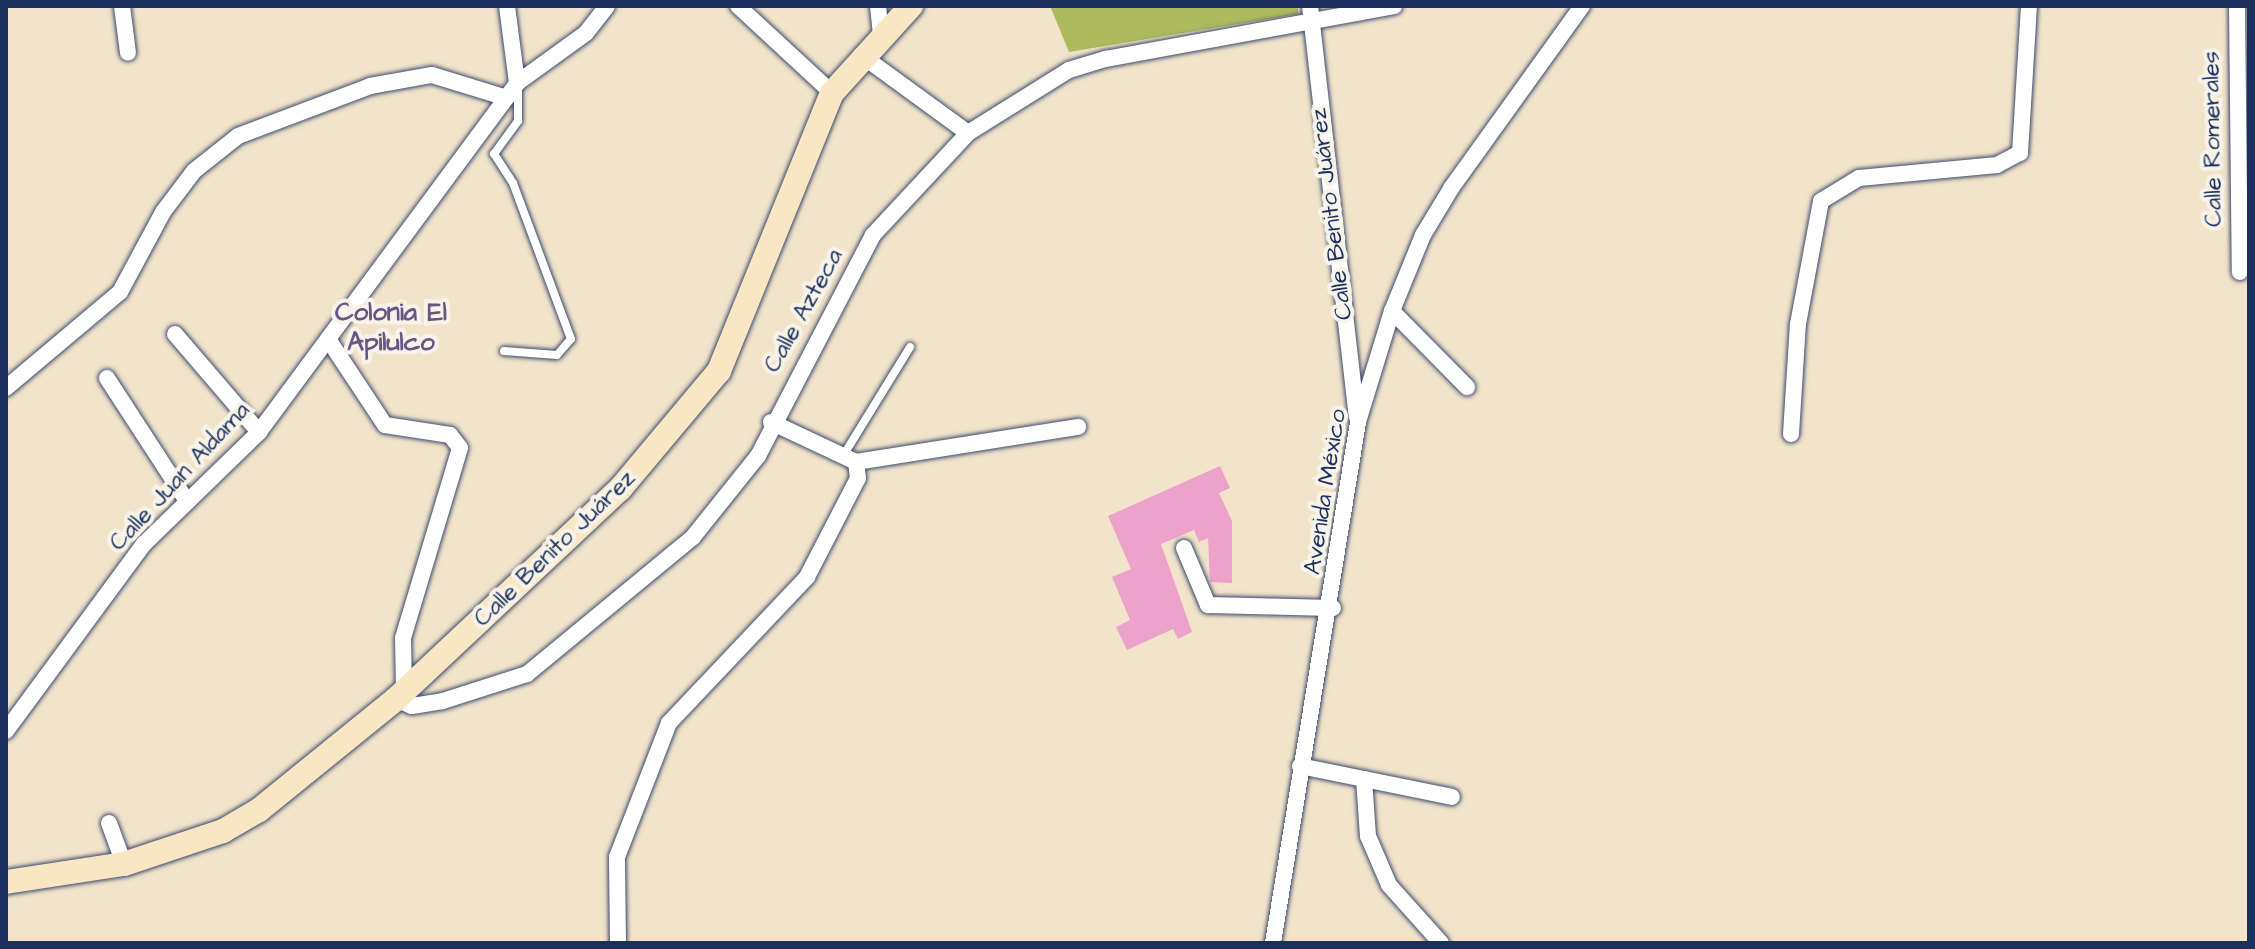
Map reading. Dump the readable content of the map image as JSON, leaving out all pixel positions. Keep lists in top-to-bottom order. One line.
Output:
{"streets":{"main road":["Calle Benito Juárez"],"street":["Calle Romerales","Calle Azteca","Calle Juan Aldama","Avenida México"]},"crossings":[["Calle Benito Juárez","Calle Azteca"],["Calle Benito Juárez","Avenida México"]],"districts":["Colonia El Apilulco"]}
